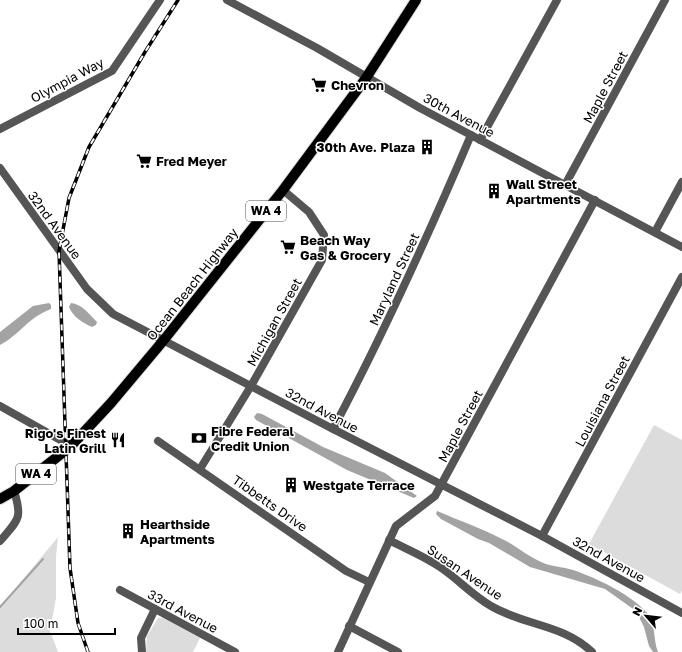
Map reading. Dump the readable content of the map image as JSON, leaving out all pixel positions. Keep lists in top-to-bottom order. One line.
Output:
{"streets":{"main road":["WA 4","Ocean Beach Highway"],"street":["Olympia Way","Maple Street","30th Avenue","32nd Avenue","Maryland Street","Michigan Street","Louisiana Street","Tibbetts Drive","Susan Avenue","33rd Avenue"]},"crossings":[["Maple Street","30th Avenue"],["Maple Street","32nd Avenue"],["Maple Street","Tibbetts Drive"],["Maple Street","Susan Avenue"],["30th Avenue","Maryland Street"],["30th Avenue","Ocean Beach Highway"],["32nd Avenue","Maryland Street"],["32nd Avenue","Ocean Beach Highway"],["32nd Avenue","Michigan Street"],["32nd Avenue","Louisiana Street"],["Ocean Beach Highway","Michigan Street"],["Michigan Street","Tibbetts Drive"]],"places":{"supermarket":["Chevron","Fred Meyer","Beach Way Gas & Grocery"],"building":["30th Ave. Plaza","Wall Street Apartments","Westgate Terrace","Hearthside Apartments"],"bank":["Fibre Federal Credit Union"],"restaurant":["Rigo's Finest Latin Grill"]},"scale_bar":"100 m","north":"top left"}
